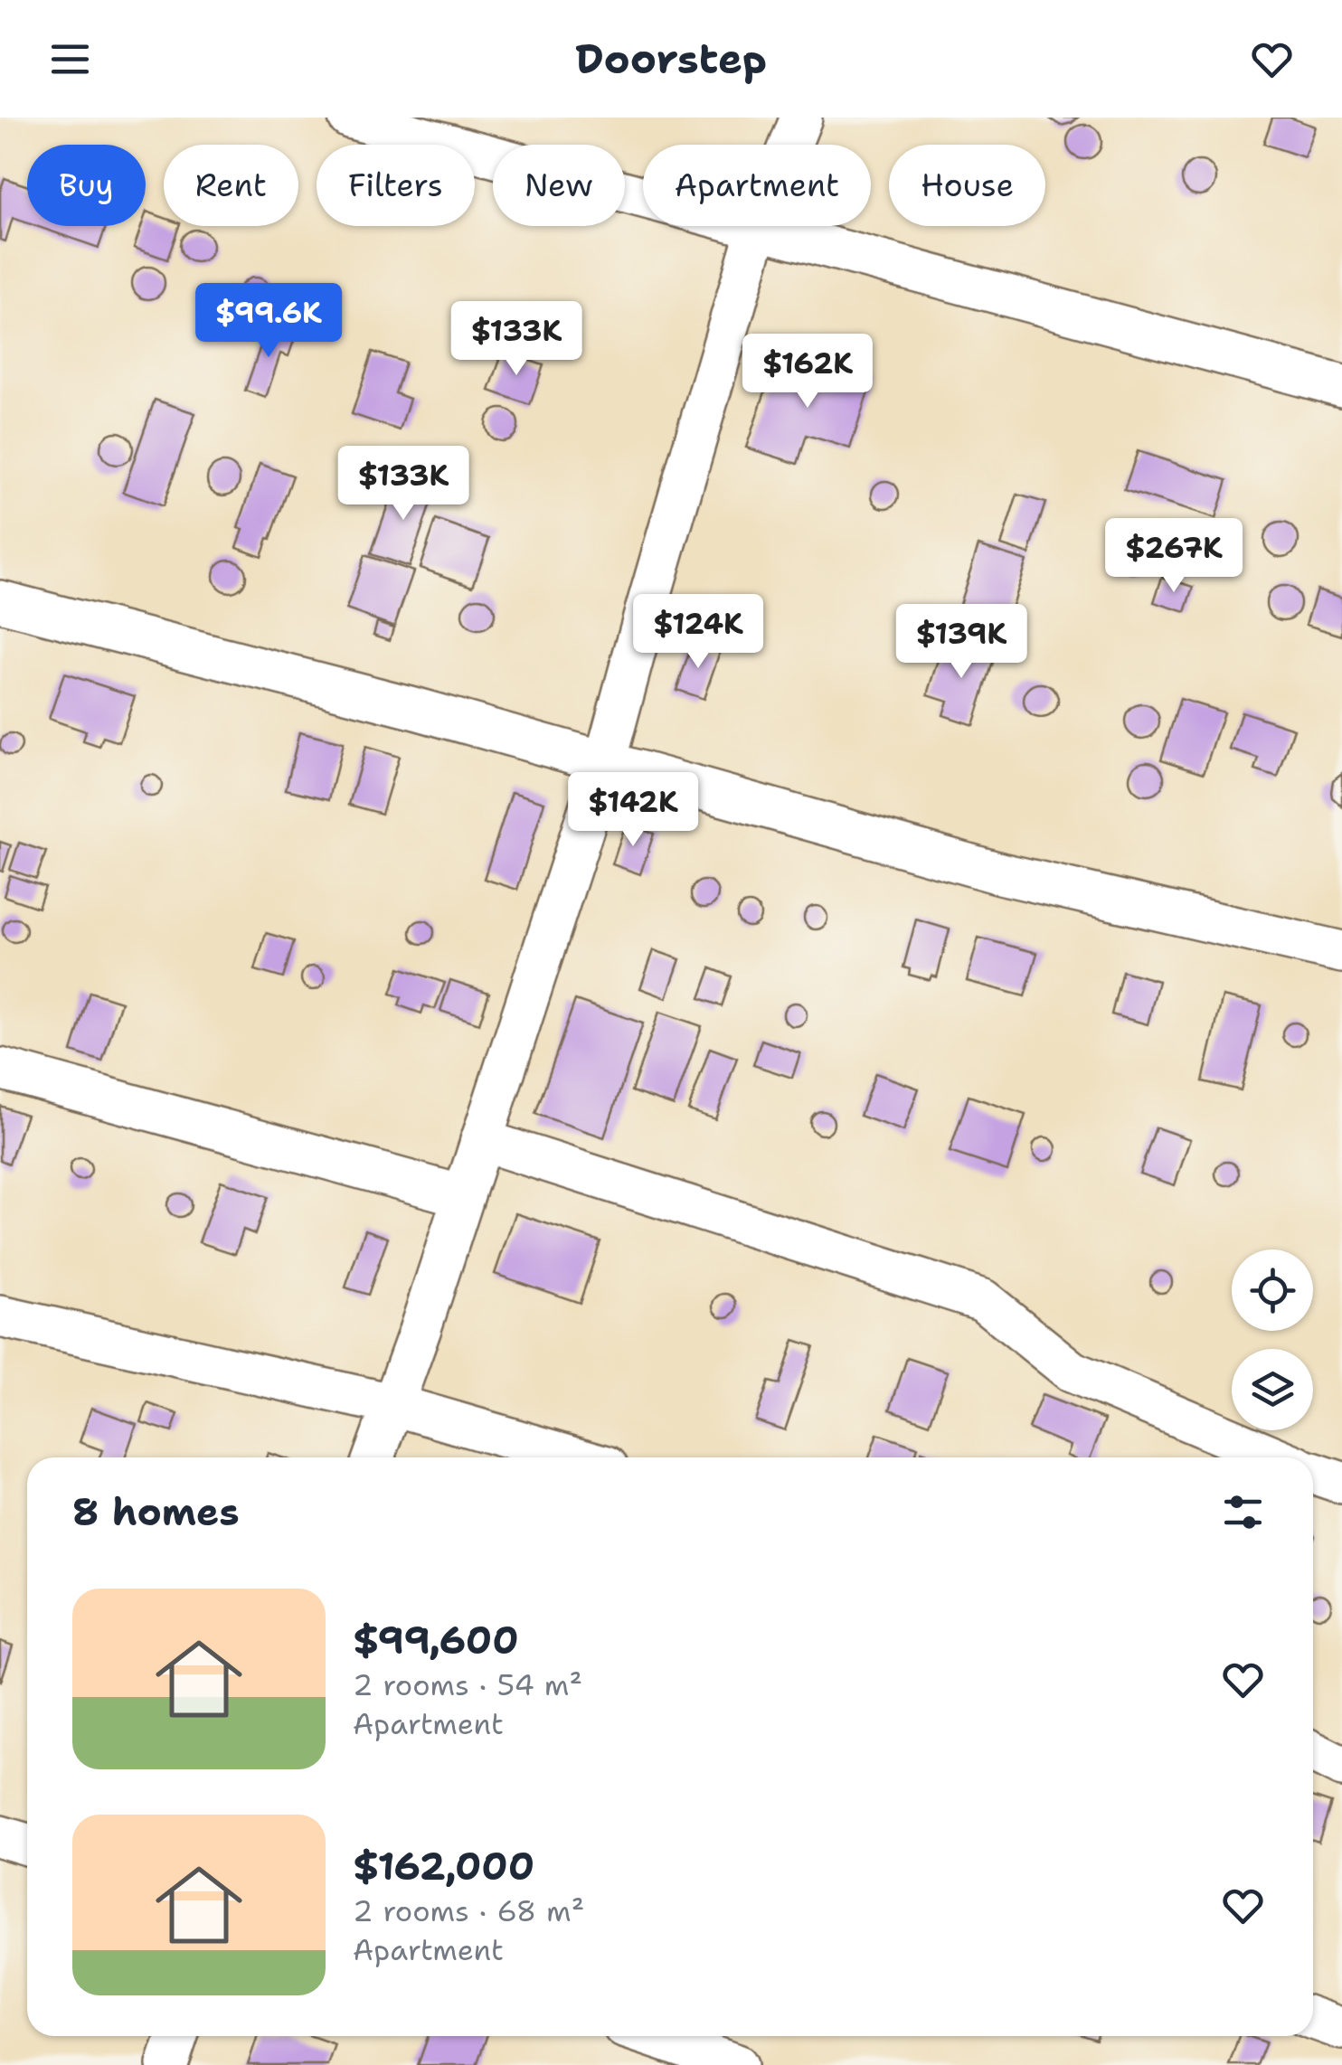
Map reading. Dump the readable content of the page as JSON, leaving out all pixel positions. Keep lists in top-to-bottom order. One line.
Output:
{"page":{"header":"Doorstep","chip":["Buy","Rent","Filters","New","Apartment","House"],"price":["$99.6K","$133K","$162K","$133K","$267K","$124K","$139K","$142K"],"heading":"8 homes","list":[{"name":"$99,600","note":"2 rooms · 54 m² · Apartment"},{"name":"$162,000","note":"2 rooms · 68 m² · Apartment"}]}}
